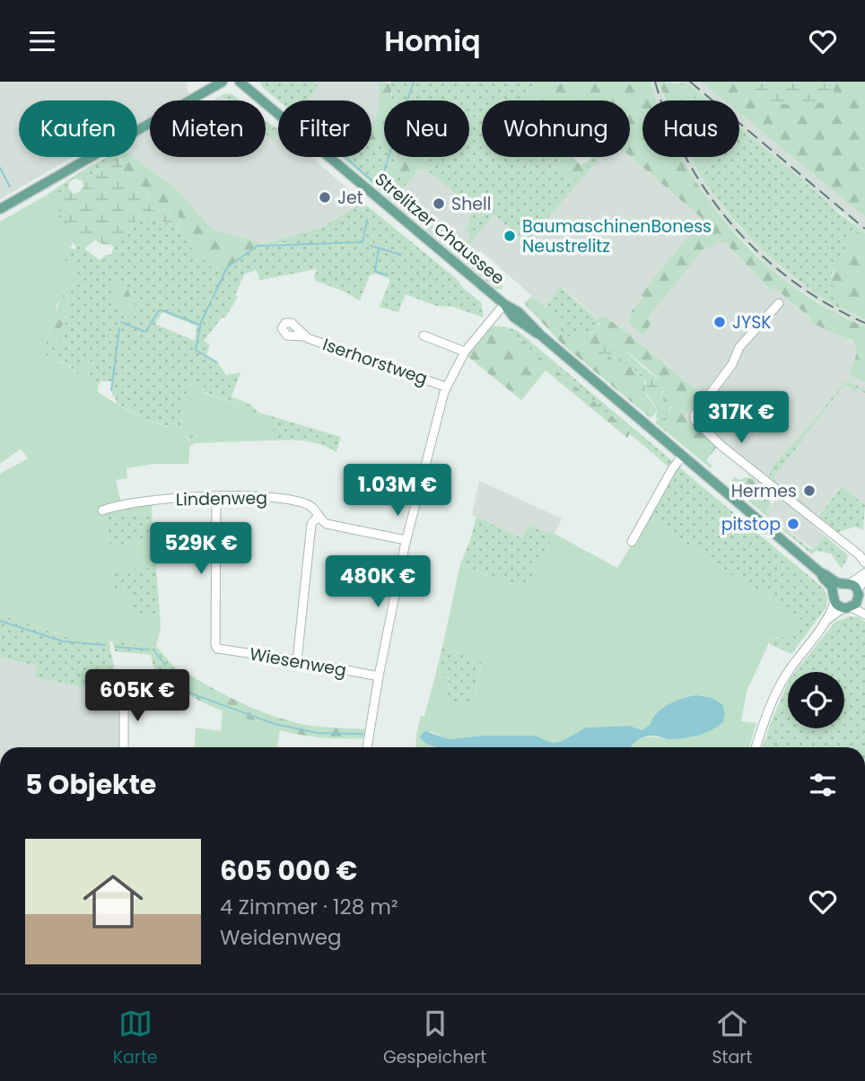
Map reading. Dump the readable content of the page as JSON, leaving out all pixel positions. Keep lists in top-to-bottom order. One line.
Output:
{"streets":{"main road":["Strelitzer Chaussee"],"street":["Iserhorstweg","Lindenweg","Wiesenweg"]},"crossings":[["Lindenweg","Wiesenweg"]],"places":["Jet","Shell","BaumaschinenBoness Neustrelitz","JYSK","Hermes","pitstop"],"page":{"header":"Homiq","chip":["Kaufen","Mieten","Filter","Neu","Wohnung","Haus"],"price":["317K €","1.03M €","529K €","480K €","605K €"],"heading":"5 Objekte","list":[{"name":"605 000 €","note":"4 Zimmer · 128 m² · Weidenweg"}],"tabs":["Karte","Gespeichert","Start"]}}
